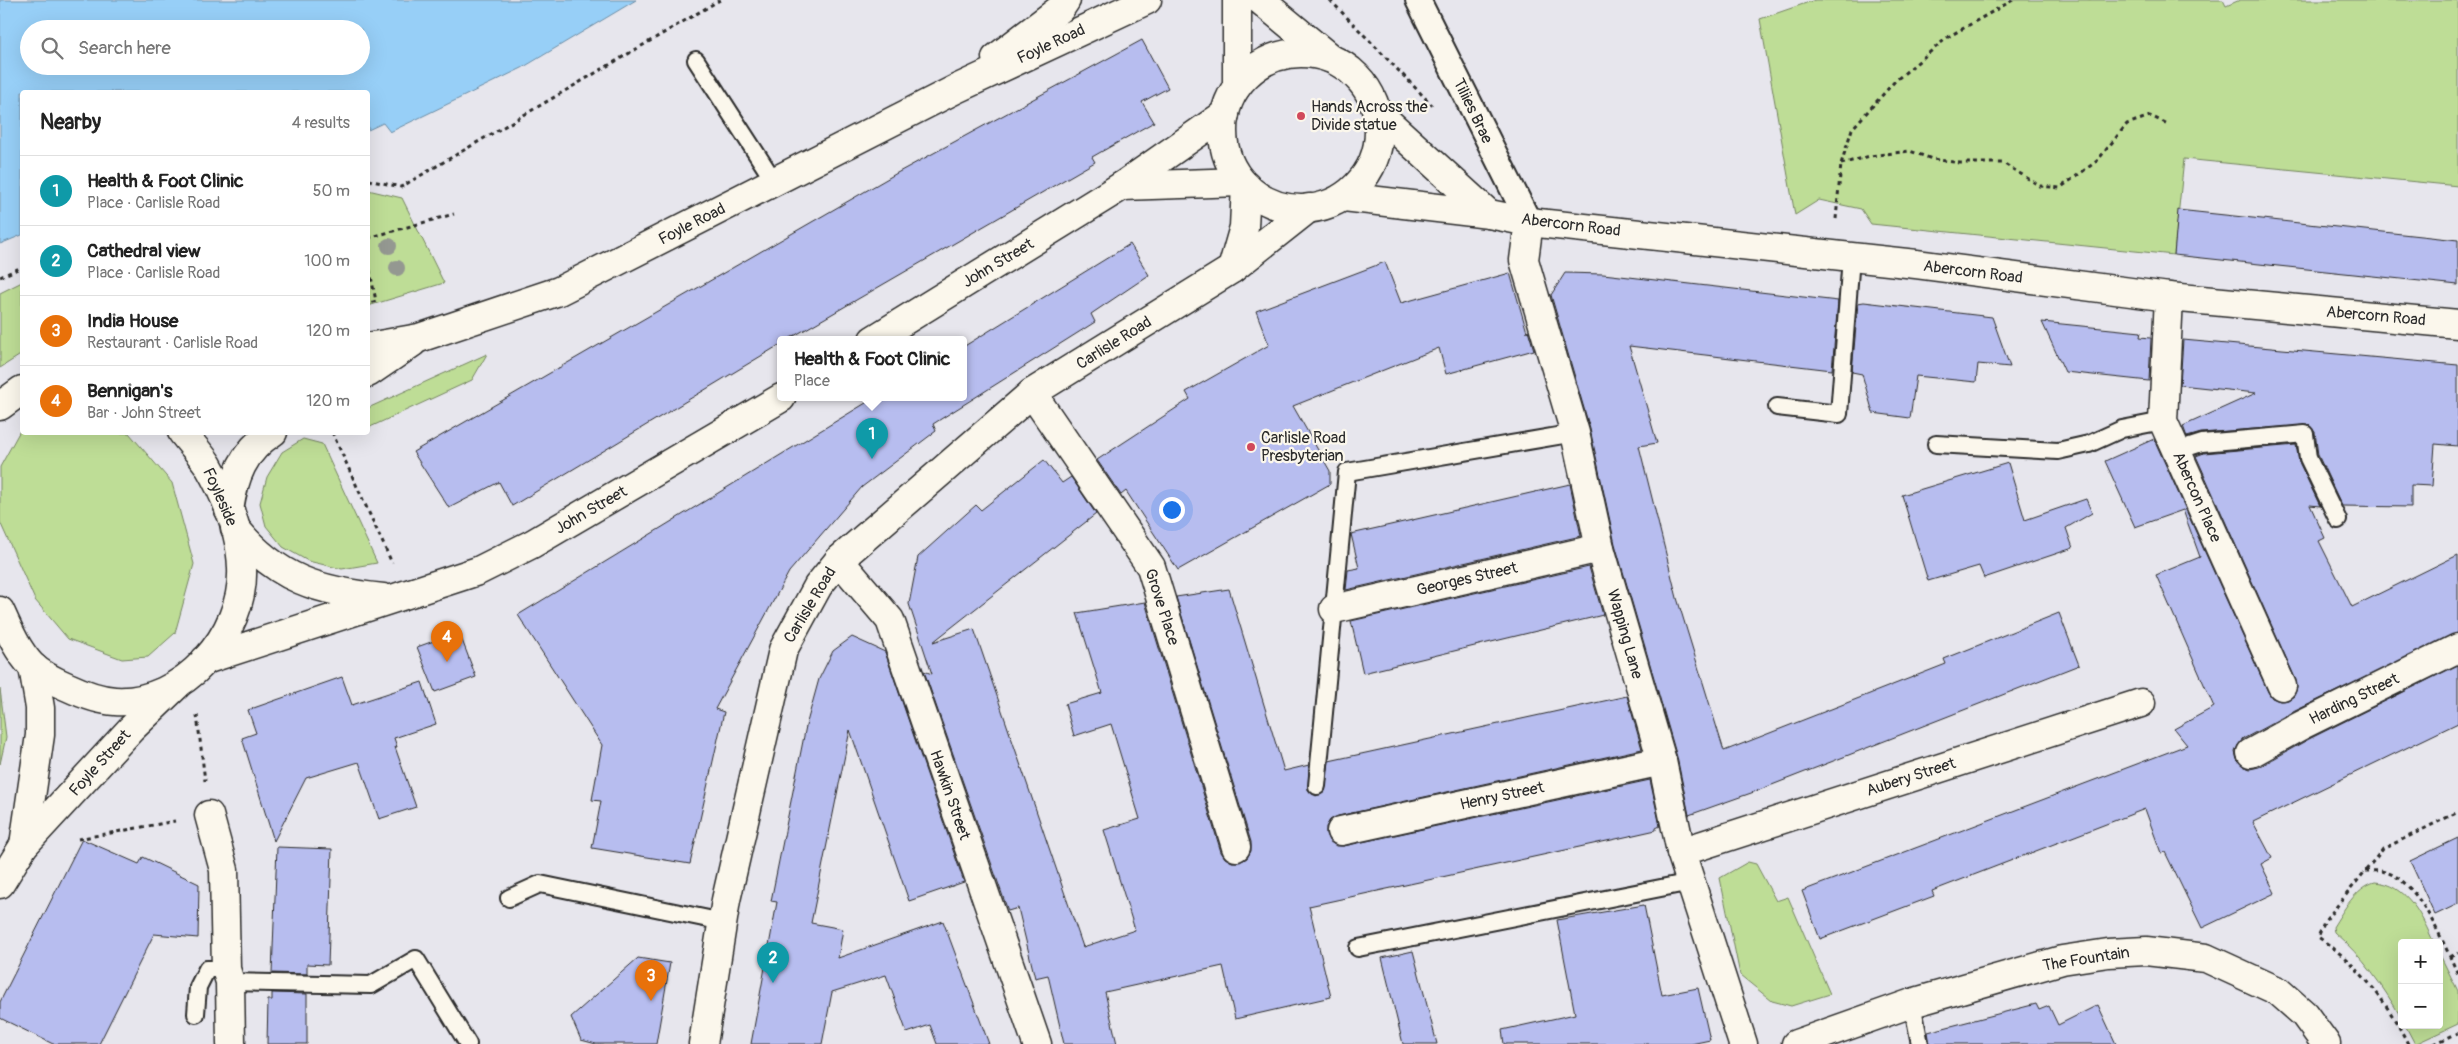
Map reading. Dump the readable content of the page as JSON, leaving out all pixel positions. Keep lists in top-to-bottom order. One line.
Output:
{"streets":{"main road":["Foyle Road","Abercorn Road","John Street","Carlisle Road","Foyleside","Abercon Place","Georges Street","Grove Place","Wapping Lane","Harding Street","Foyle Street","Aubery Street","Hawkin Street","Henry Street","The Fountain"],"street":["Tiliies Brae"]},"crossings":[["Tiliies Brae","Abercorn Road"],["Tiliies Brae","Wapping Lane"],["Abercorn Road","John Street"],["Abercorn Road","Carlisle Road"],["Abercorn Road","Abercon Place"],["Abercorn Road","Wapping Lane"],["John Street","Carlisle Road"],["John Street","Foyleside"],["John Street","Foyle Street"],["Carlisle Road","Grove Place"],["Carlisle Road","Hawkin Street"],["Foyleside","Foyle Street"],["Georges Street","Wapping Lane"],["Wapping Lane","Aubery Street"],["Wapping Lane","Henry Street"]],"places":["Hands Across the Divide statue","Carlisle Road Presbyterian"],"page":{"search":"Search here","heading":["Nearby","4 results"],"list":[{"mark":"1","name":"Health & Foot Clinic","note":"Place · Carlisle Road","value":"50 m"},{"mark":"2","name":"Cathedral view","note":"Place · Carlisle Road","value":"100 m"},{"mark":"3","name":"India House","note":"Restaurant · Carlisle Road","value":"120 m"},{"mark":"4","name":"Bennigan's","note":"Bar · John Street","value":"120 m"}],"popup":["Health & Foot Clinic","Place"],"pins":["1","4","2","3"],"map_buttons":["+","−"]}}
